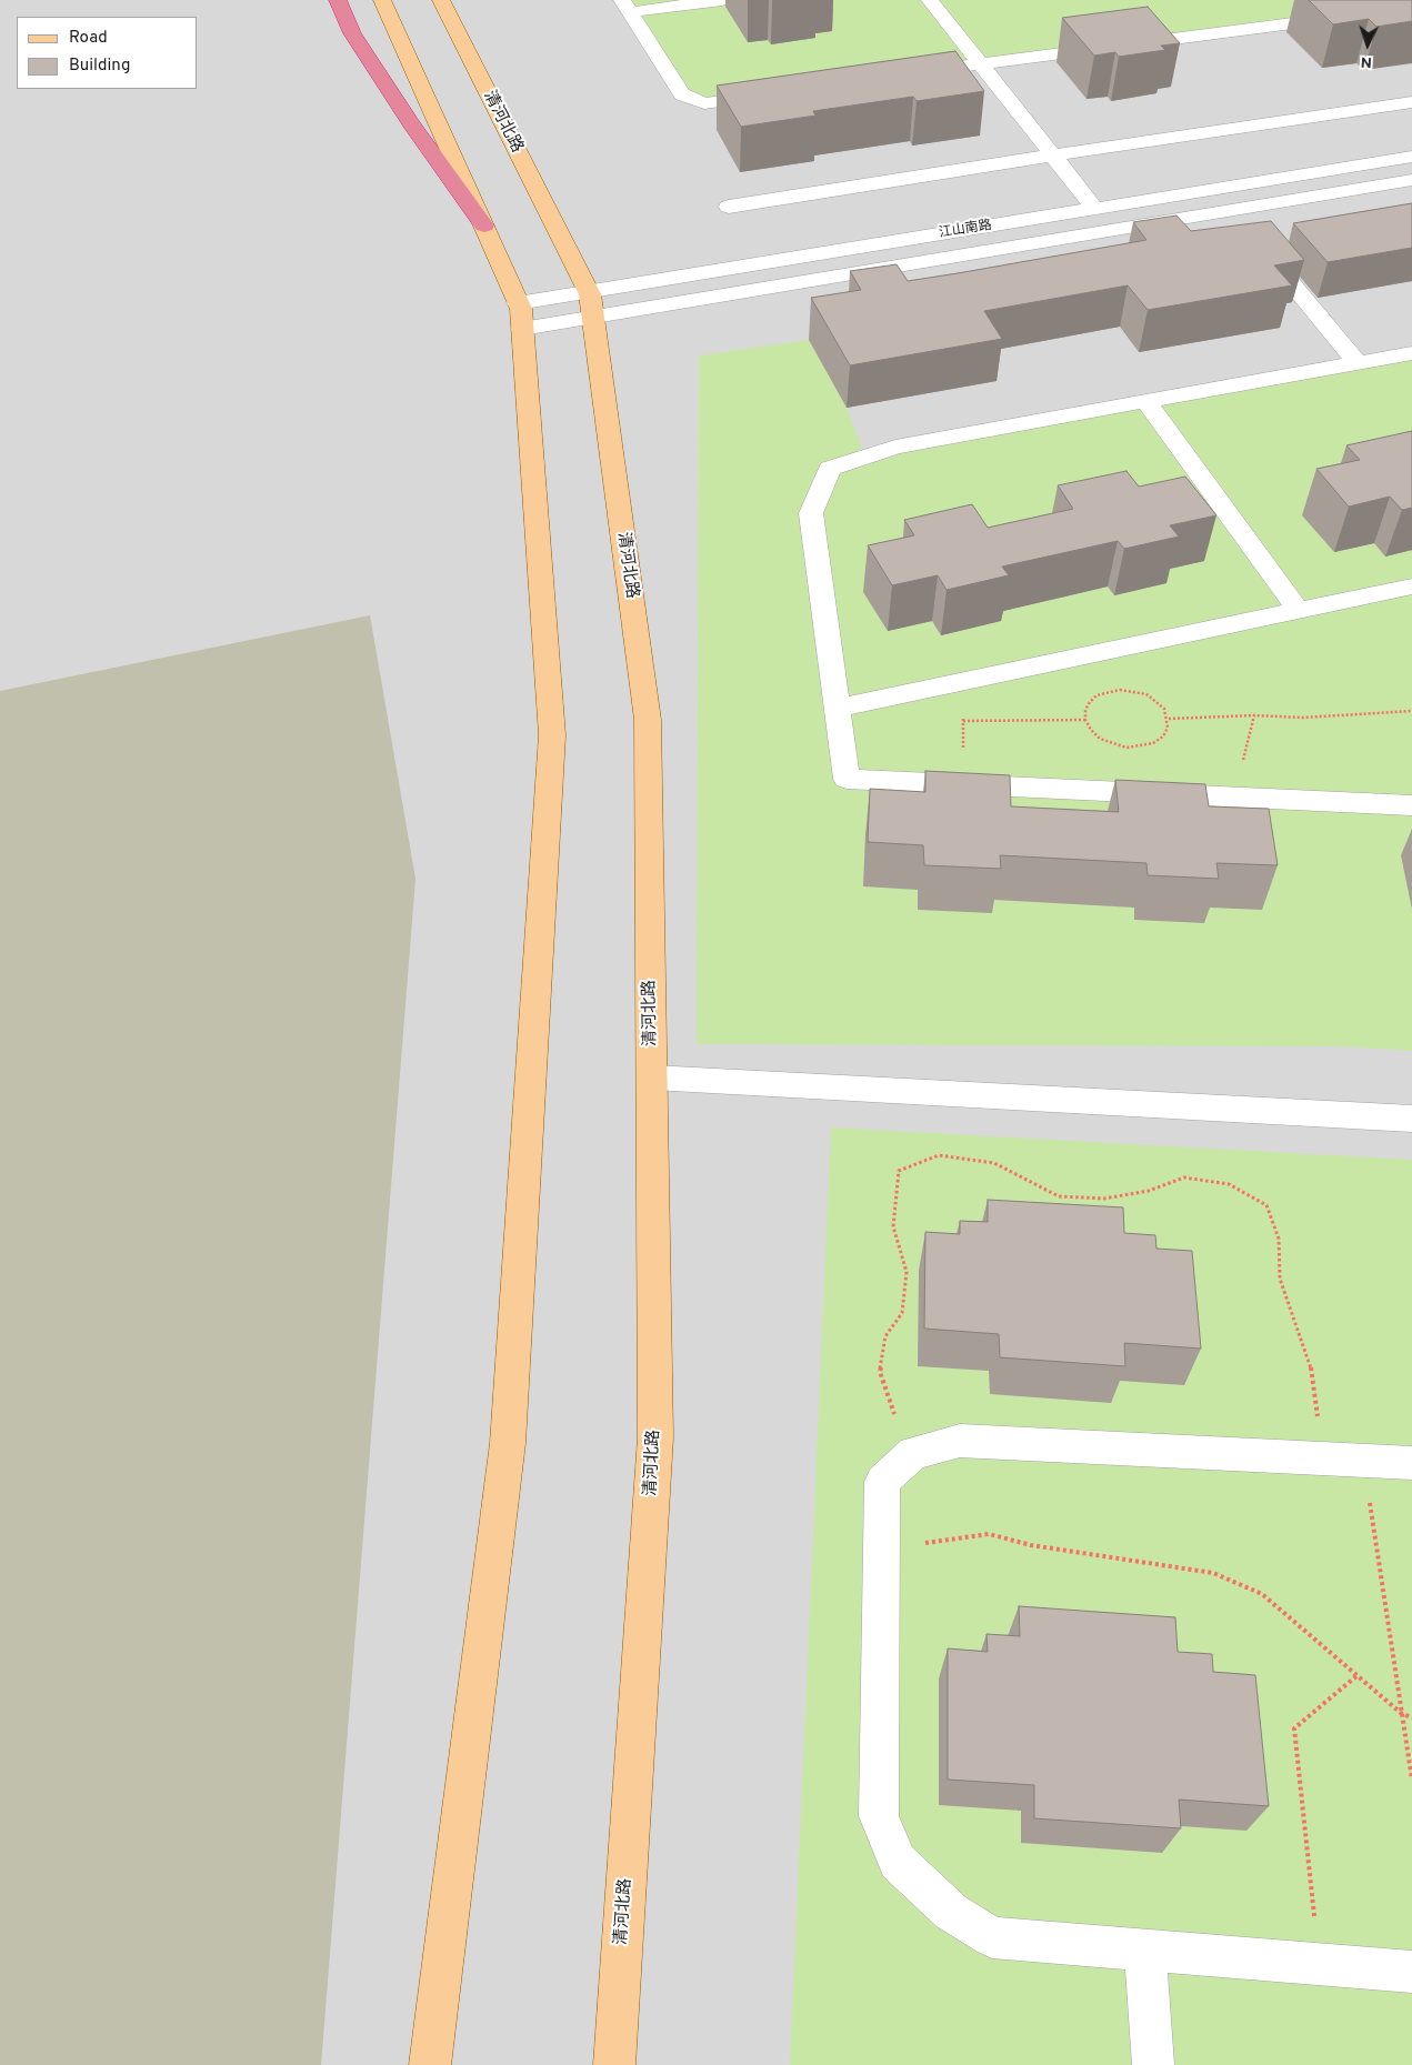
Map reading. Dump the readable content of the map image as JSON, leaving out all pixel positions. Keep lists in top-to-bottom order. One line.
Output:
{"streets":{"main road":["清河北路"],"street":["江山南路"]},"crossings":[["清河北路","江山南路"]],"legend":["Road","Building"],"north":"bottom"}
